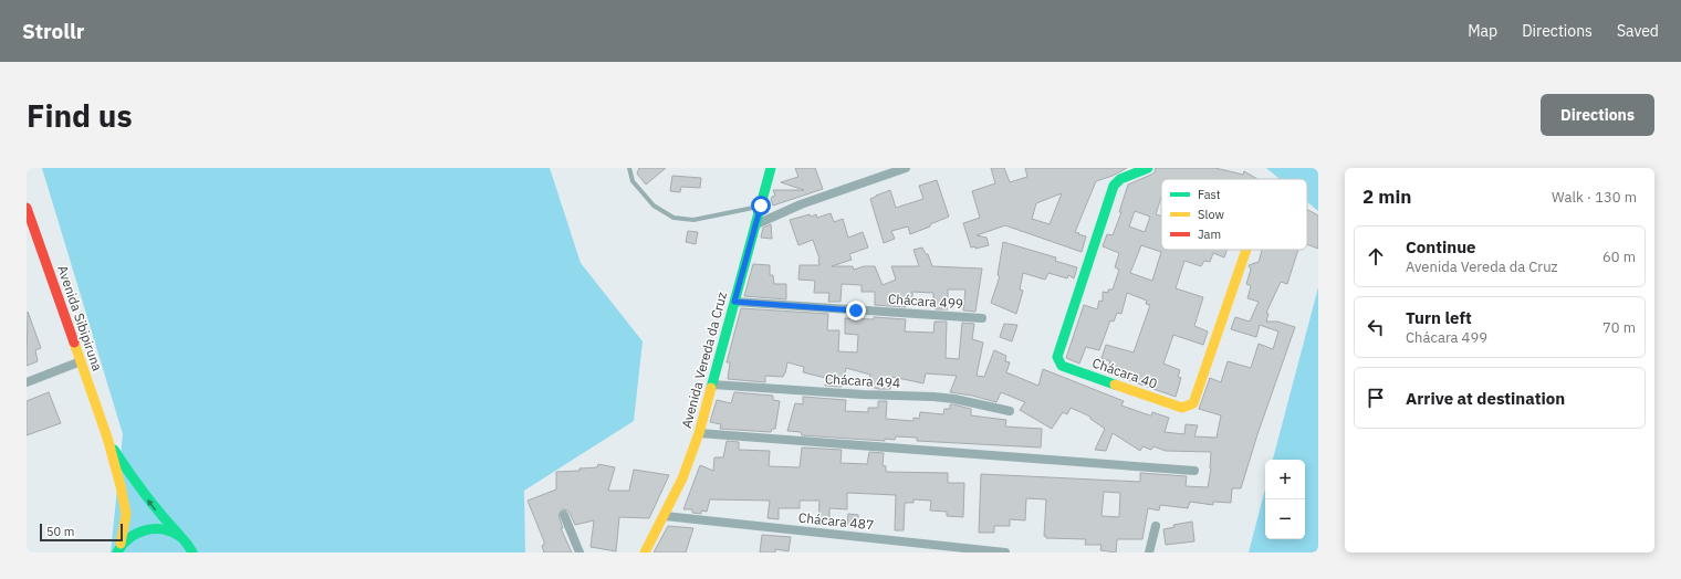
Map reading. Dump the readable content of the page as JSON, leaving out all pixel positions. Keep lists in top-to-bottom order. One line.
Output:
{"streets":{"street":["Chácara 499","Avenida Sibipiruna","Avenida Vereda da Cruz","Chácara 40","Chácara 494","Chácara 487"]},"crossings":[["Chácara 499","Avenida Vereda da Cruz"],["Avenida Vereda da Cruz","Chácara 494"],["Avenida Vereda da Cruz","Chácara 487"]],"legend":["Fast","Slow","Jam"],"scale_bar":"50 m","page":{"header":"Strollr","nav":["Map","Directions","Saved"],"buttons":"Directions","title":"Find us","heading":["2 min","Walk · 130 m"],"list":[["Continue","Avenida Vereda da Cruz","60 m"],["Turn left","Chácara 499","70 m"],"Arrive at destination"],"map_buttons":["+","−"],"scale":"50 m"}}
